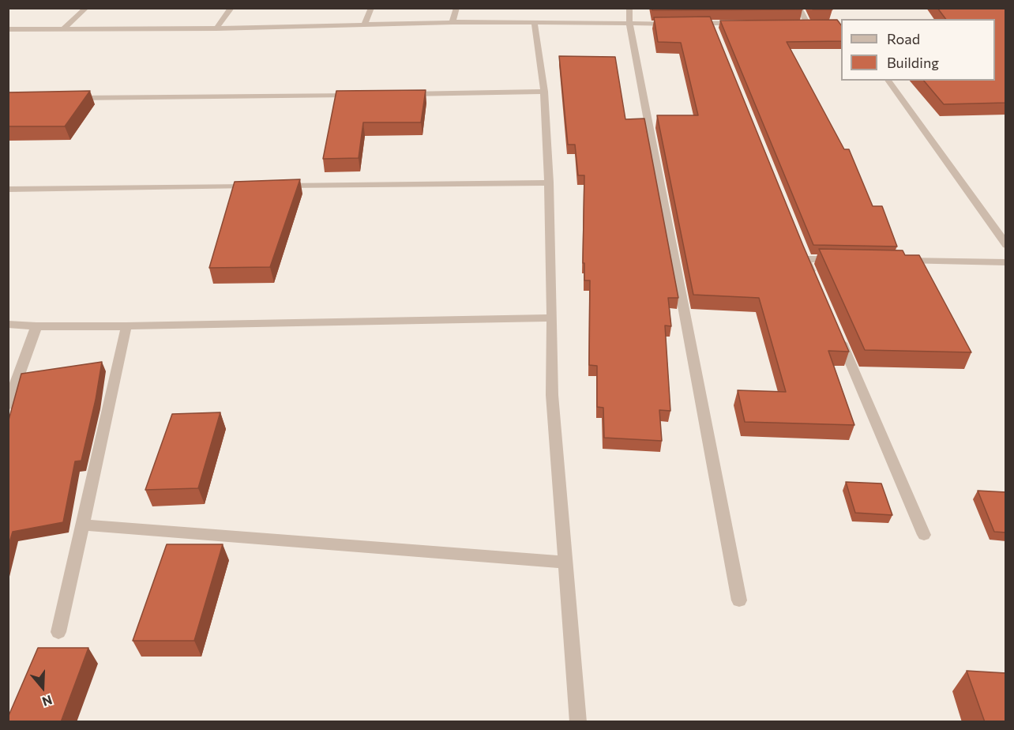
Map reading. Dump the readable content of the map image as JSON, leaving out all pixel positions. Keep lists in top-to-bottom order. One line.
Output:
{"legend":["Road","Building"],"north":"bottom"}
